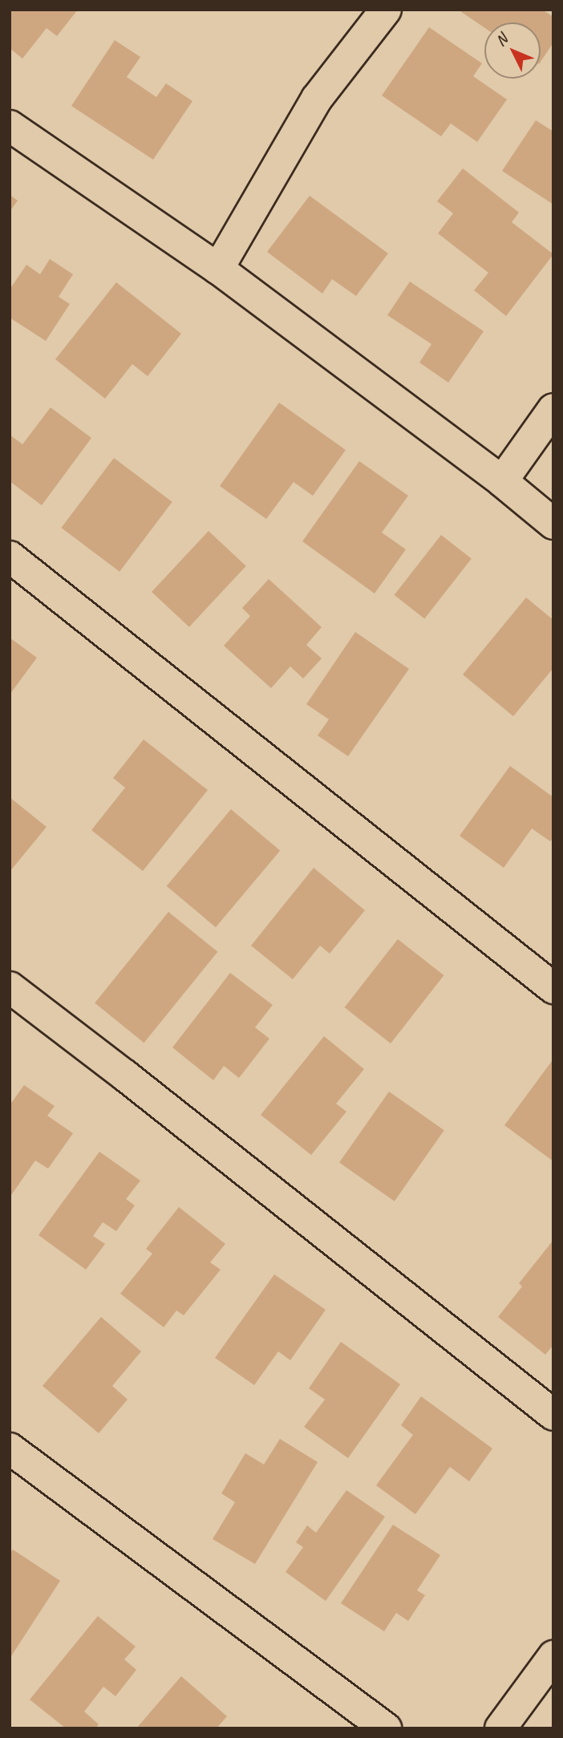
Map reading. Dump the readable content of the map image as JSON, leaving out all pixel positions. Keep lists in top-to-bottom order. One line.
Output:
{"north":"top left"}
